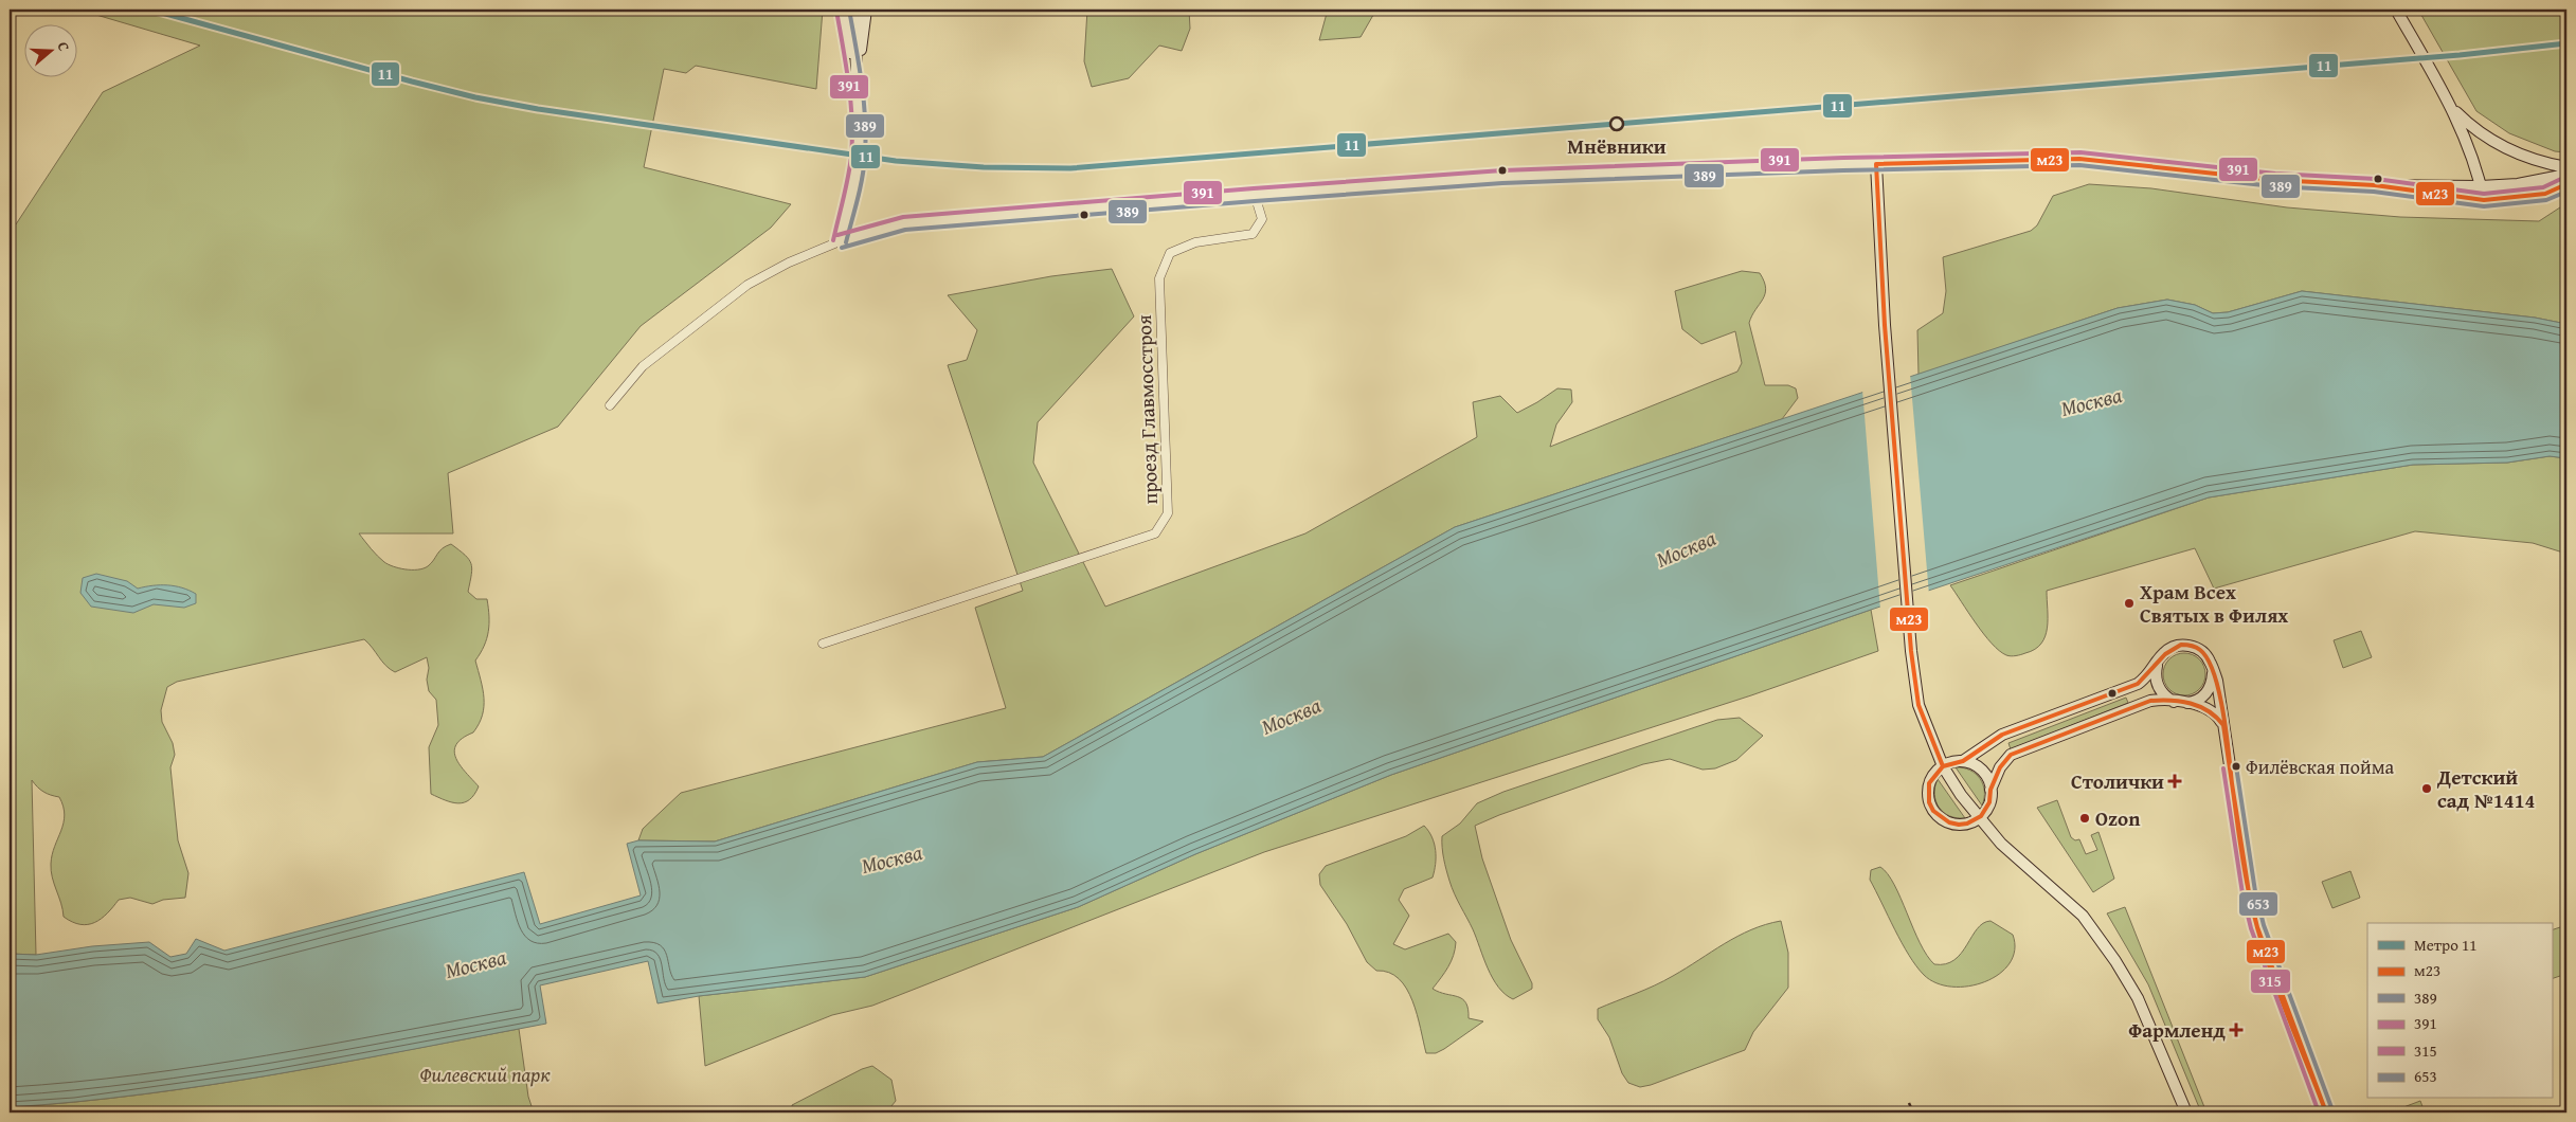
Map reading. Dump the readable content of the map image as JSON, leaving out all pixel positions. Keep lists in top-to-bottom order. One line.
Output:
{"streets":{"street":["проезд Главмосстроя"]},"water":["Москва"],"parks":["Филевский парк"],"places":{"other":["Мнёвники","Храм Всех Святых в Филях","Филёвская пойма","Детский сад №1414","Ozon"],"health":["Столички","Фармленд"]},"lines":["metro line 11","transit line 389","transit line 391","transit line м23","transit line 653","transit line 315"],"legend":["Метро 11","м23","389","391","315","653"],"north":"right"}
